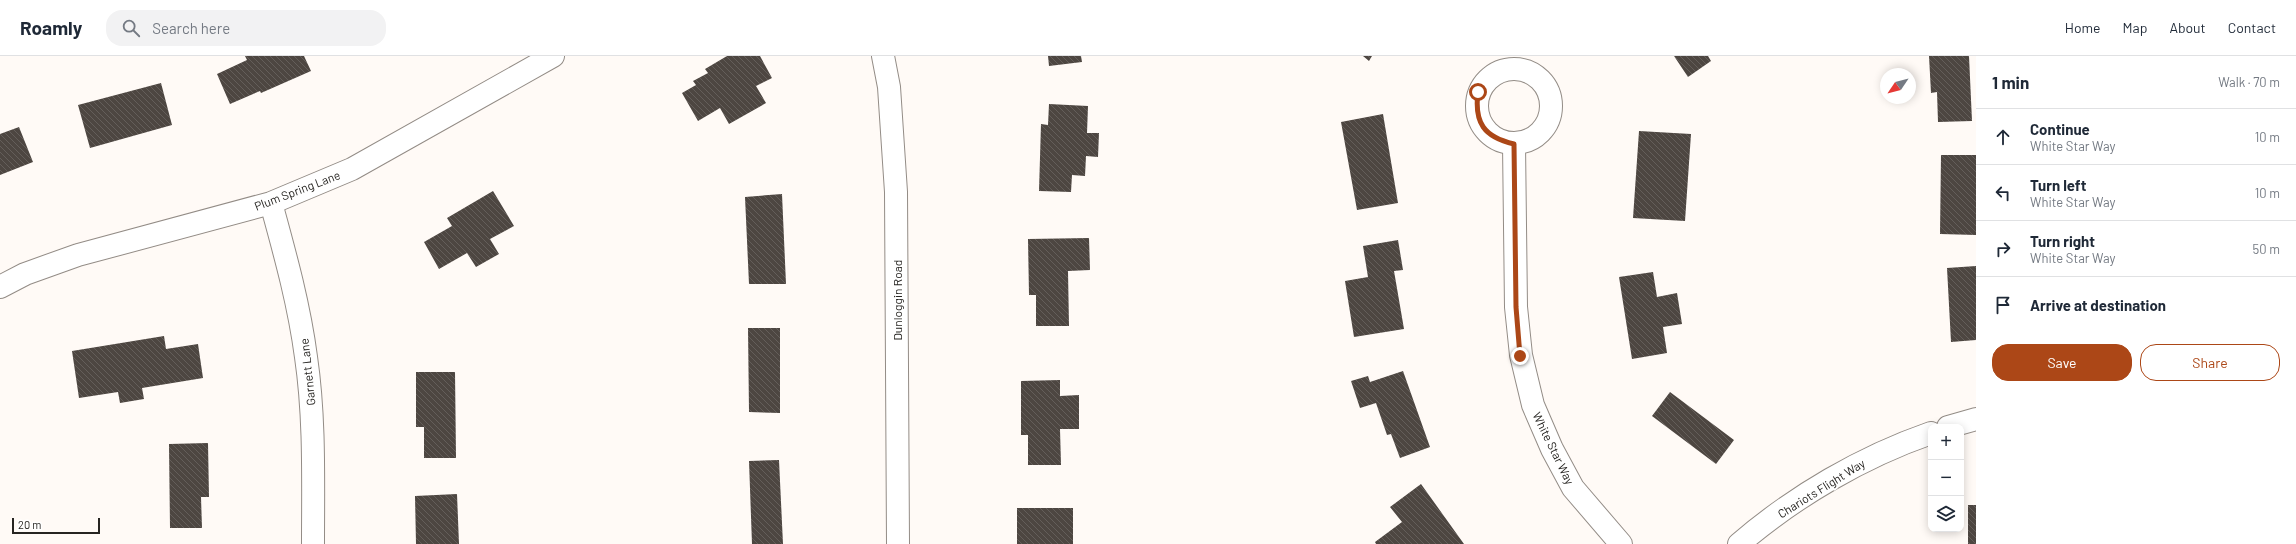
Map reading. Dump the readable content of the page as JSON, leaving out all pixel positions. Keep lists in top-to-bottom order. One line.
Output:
{"streets":{"street":["Plum Spring Lane","Dunloggin Road","Garnett Lane","White Star Way","Chariots Flight Way"]},"crossings":[["Plum Spring Lane","Garnett Lane"]],"scale_bar":"20 m","north":"bottom left","page":{"header":"Roamly","search":"Search here","nav":["Home","Map","About","Contact"],"heading":["1 min","Walk · 70 m"],"list":[["Continue","White Star Way","10 m"],["Turn left","White Star Way","10 m"],["Turn right","White Star Way","50 m"],"Arrive at destination"],"buttons":["Save","Share"],"map_buttons":["+","−"],"scale":"20 m"}}
